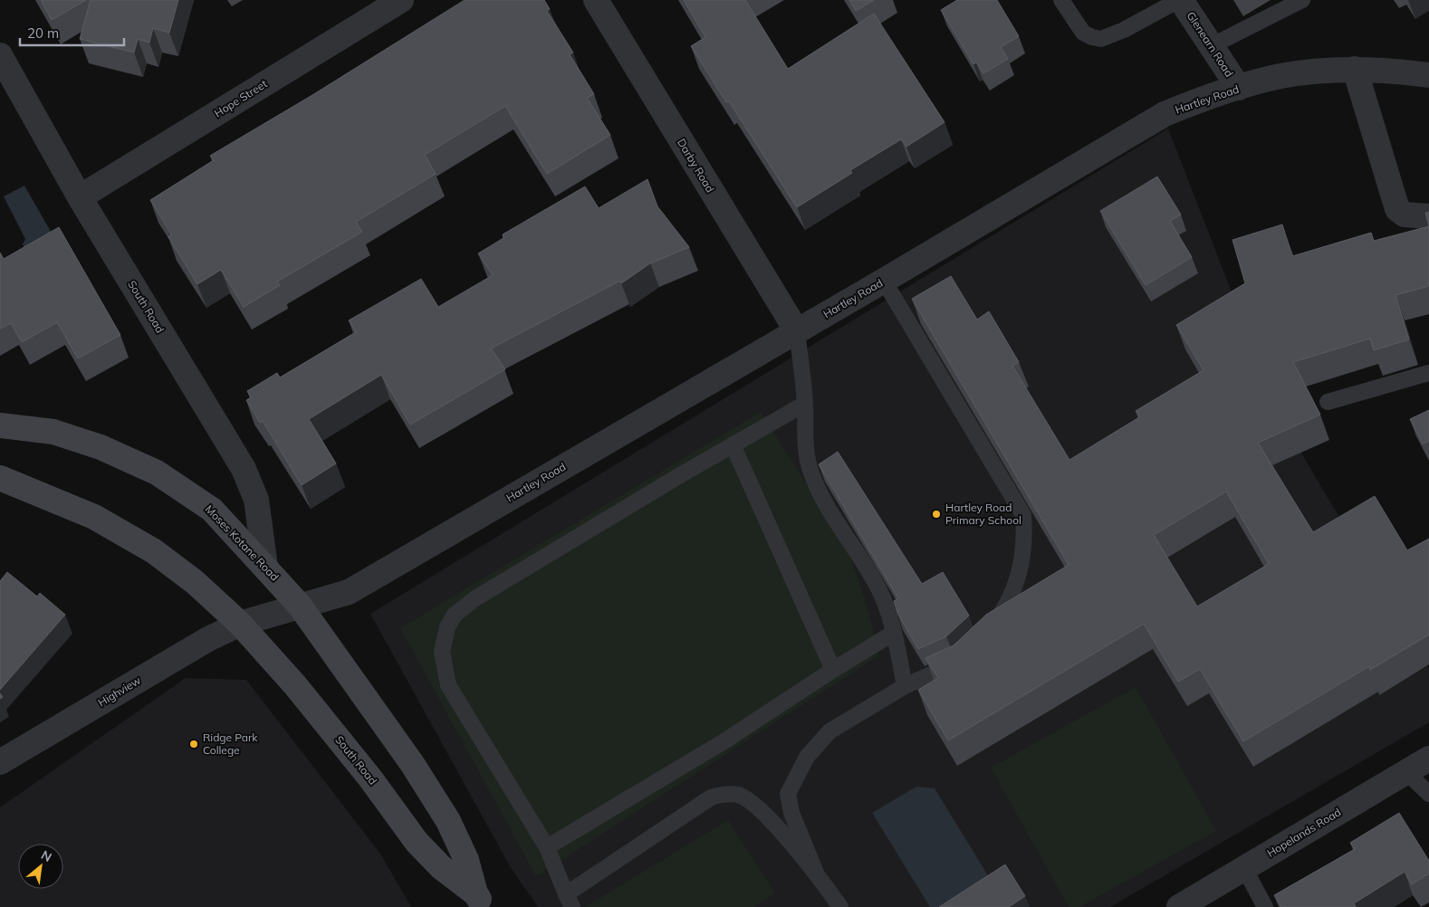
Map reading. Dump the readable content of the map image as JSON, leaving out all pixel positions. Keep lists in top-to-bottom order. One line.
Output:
{"streets":{"main road":["South Road","Moses Kotane Road"],"street":["Glenearn Road","Hope Street","Hartley Road","Darby Road","Highview","Hopelands Road"]},"crossings":[["Glenearn Road","Hartley Road"],["Hope Street","South Road"],["Hartley Road","Darby Road"],["Hartley Road","South Road"],["Hartley Road","Moses Kotane Road"],["Hartley Road","Highview"],["South Road","Moses Kotane Road"],["South Road","Highview"]],"places":["Hartley Road Primary School","Ridge Park College"],"scale_bar":"20 m","north":"top right"}
